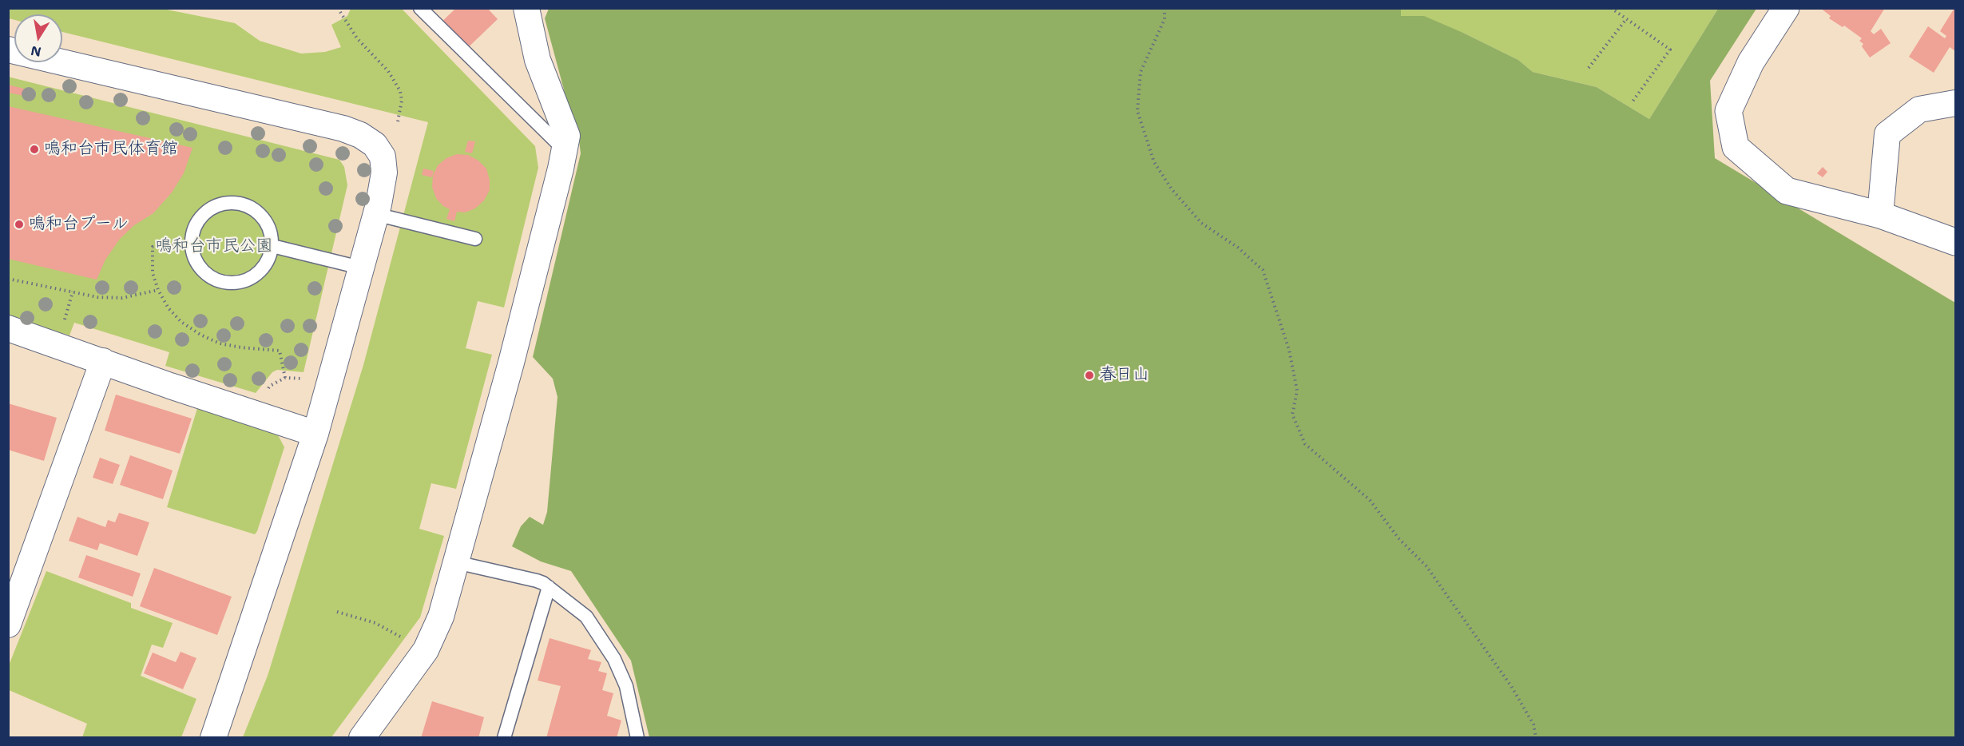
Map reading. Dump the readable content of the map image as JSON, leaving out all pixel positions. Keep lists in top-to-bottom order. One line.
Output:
{"parks":["鳴和台市民公園"],"places":["鳴和台市民体育館","鳴和台プール","春日山"],"north":"bottom"}
